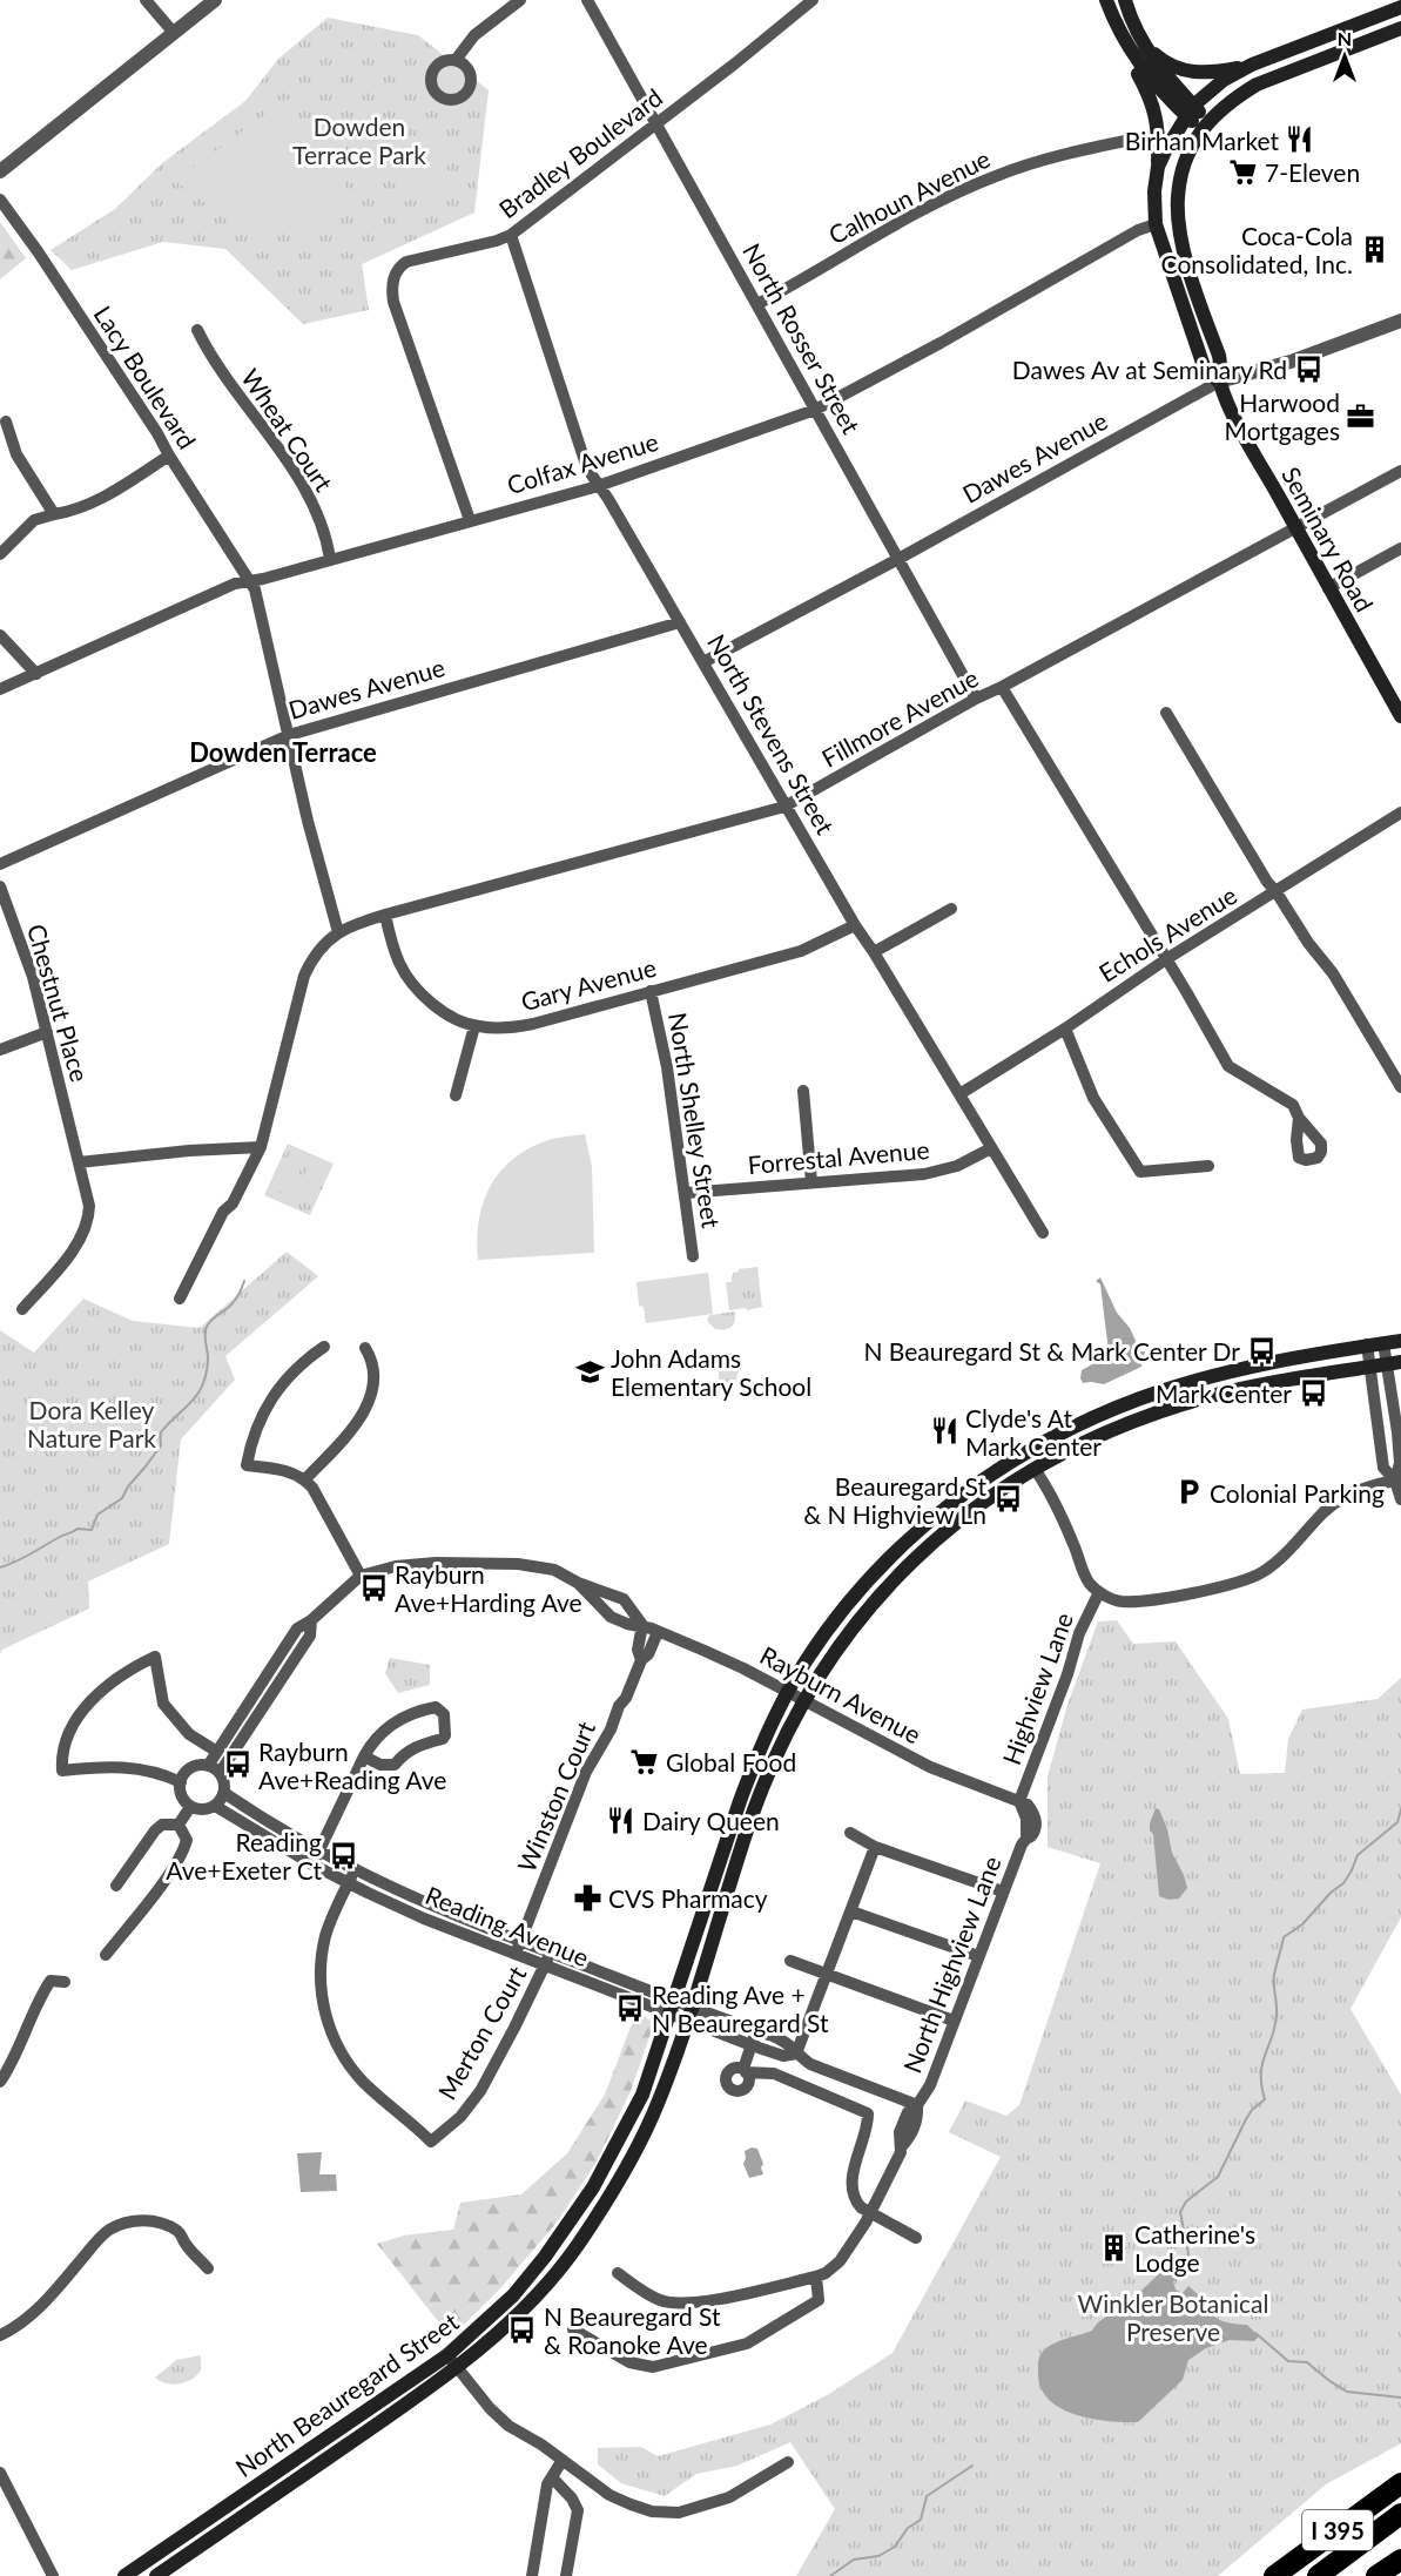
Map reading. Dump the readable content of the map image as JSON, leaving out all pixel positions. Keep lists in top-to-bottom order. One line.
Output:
{"streets":{"highway":["I 395"],"main road":["Seminary Road","North Beauregard Street"],"street":["Bradley Boulevard","Calhoun Avenue","North Rosser Street","Lacy Boulevard","Wheat Court","Dawes Avenue","Colfax Avenue","Fillmore Avenue","North Stevens Street","Echols Avenue","Gary Avenue","Chestnut Place","North Shelley Street","Forrestal Avenue","Highview Lane","Rayburn Avenue","Winston Court","Reading Avenue","North Highview Lane","Merton Court"]},"crossings":[["Bradley Boulevard","North Rosser Street"],["Bradley Boulevard","Colfax Avenue"],["Bradley Boulevard","North Stevens Street"],["Calhoun Avenue","North Rosser Street"],["North Rosser Street","Dawes Avenue"],["North Rosser Street","Colfax Avenue"],["North Rosser Street","Fillmore Avenue"],["Lacy Boulevard","Dawes Avenue"],["Lacy Boulevard","Colfax Avenue"],["Lacy Boulevard","Fillmore Avenue"],["Wheat Court","Colfax Avenue"],["Dawes Avenue","Seminary Road"],["Dawes Avenue","North Stevens Street"],["Colfax Avenue","Seminary Road"],["Colfax Avenue","North Stevens Street"],["Seminary Road","Fillmore Avenue"],["Fillmore Avenue","North Stevens Street"],["Fillmore Avenue","Gary Avenue"],["North Stevens Street","Echols Avenue"],["North Stevens Street","Gary Avenue"],["North Stevens Street","Forrestal Avenue"],["Gary Avenue","North Shelley Street"],["North Shelley Street","Forrestal Avenue"],["Highview Lane","Rayburn Avenue"],["Highview Lane","North Highview Lane"],["Highview Lane","North Beauregard Street"],["Rayburn Avenue","Winston Court"],["Rayburn Avenue","Reading Avenue"],["Rayburn Avenue","North Highview Lane"],["Rayburn Avenue","North Beauregard Street"],["Winston Court","Reading Avenue"],["Reading Avenue","North Highview Lane"],["Reading Avenue","Merton Court"],["Reading Avenue","North Beauregard Street"]],"districts":["Dowden Terrace"],"parks":["Dowden Terrace Park","Dora Kelley Nature Park","Winkler Botanical Preserve"],"places":{"restaurant":["Birhan Market","Clyde's At Mark Center","Dairy Queen"],"supermarket":["7-Eleven","Global Food"],"building":["Coca-Cola Consolidated, Inc.","Catherine's Lodge"],"bus stop":["Dawes Av at Seminary Rd","N Beauregard St & Mark Center Dr","Mark Center","Beauregard St & N Highview Ln","Rayburn Ave+Harding Ave","Rayburn Ave+Reading Ave","Reading Ave+Exeter Ct","Reading Ave + N Beauregard St","N Beauregard St & Roanoke Ave"],"office":["Harwood Mortgages"],"school or university":["John Adams Elementary School"],"parking":["Colonial Parking"],"pharmacy":["CVS Pharmacy"]},"north":"top"}
